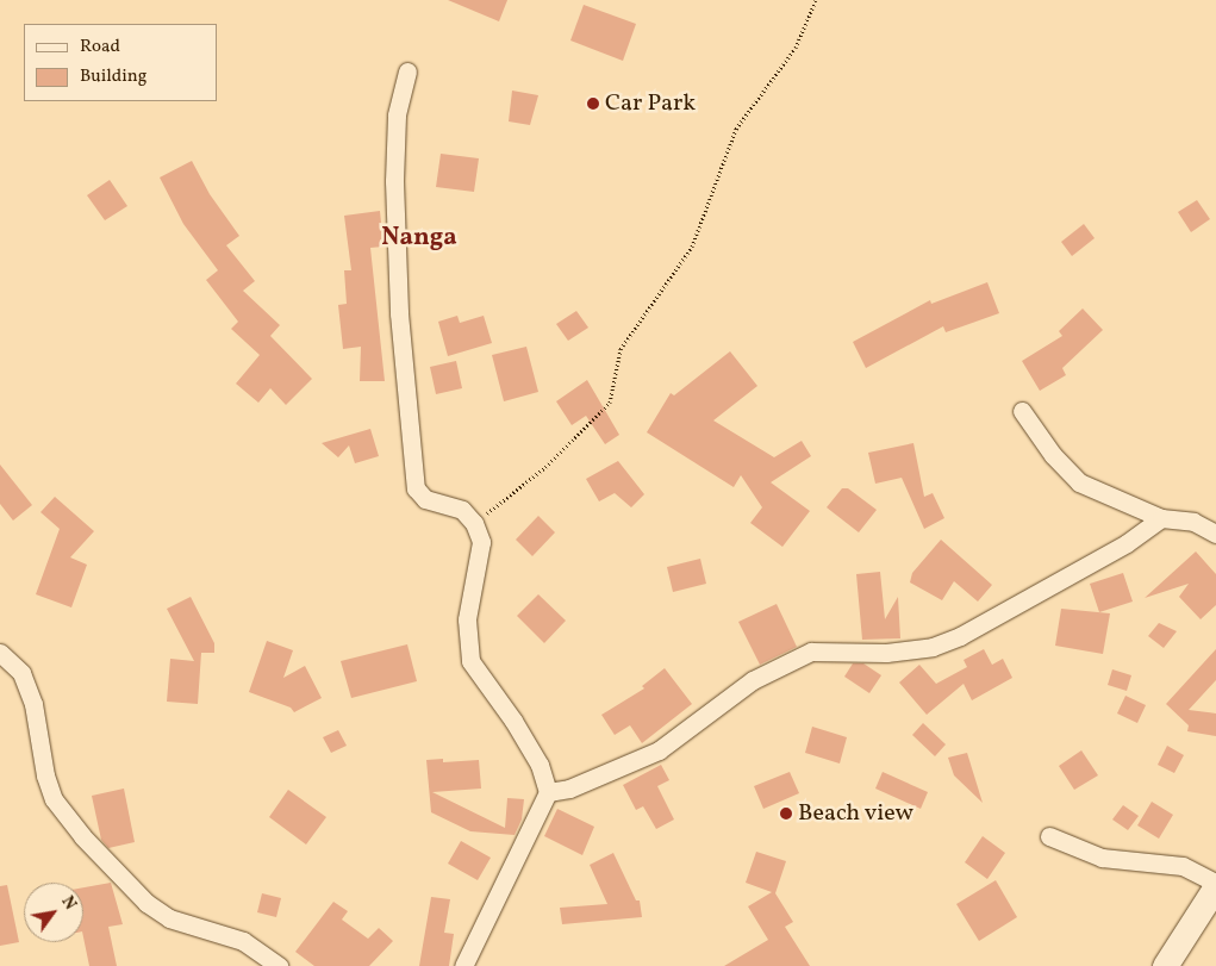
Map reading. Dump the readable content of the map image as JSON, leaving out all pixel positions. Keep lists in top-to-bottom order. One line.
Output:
{"districts":["Nanga"],"places":["Car Park","Beach view"],"legend":["Road","Building"],"north":"top right"}
